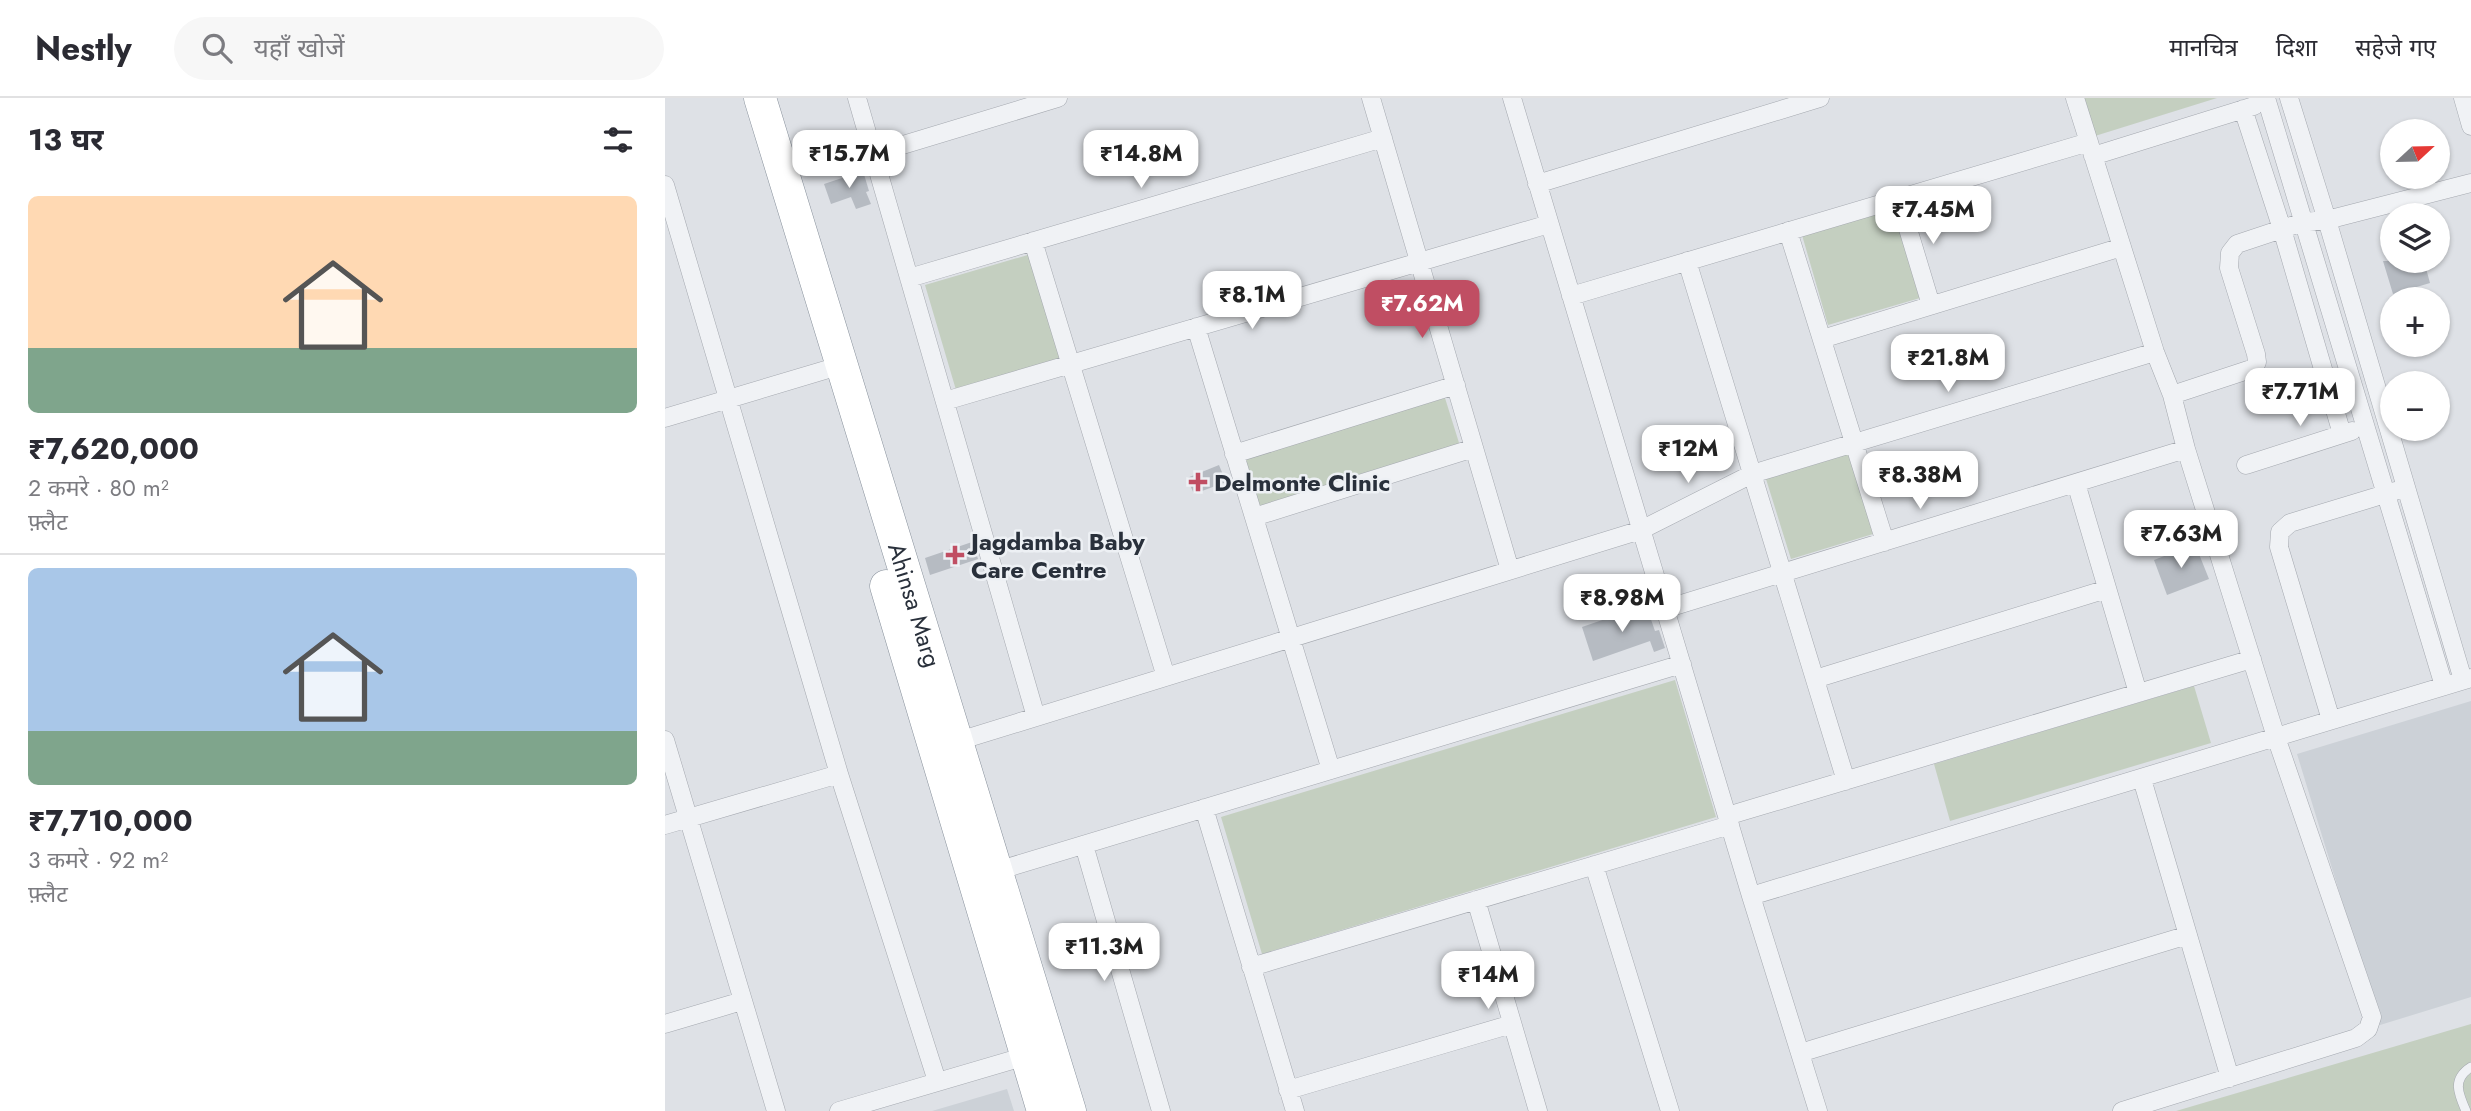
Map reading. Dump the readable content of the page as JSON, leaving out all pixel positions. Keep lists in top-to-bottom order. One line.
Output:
{"streets":{"highway":["Ahinsa Marg"]},"places":{"health":["Delmonte Clinic","Jagdamba Baby Care Centre"]},"north":"right","page":{"header":"Nestly","search":"यहाँ खोजें","nav":["मानचित्र","दिशा","सहेजे गए"],"heading":"13 घर","map_buttons":["+","−"],"price":["₹15.7M","₹14.8M","₹7.45M","₹8.1M","₹7.62M","₹21.8M","₹7.71M","₹12M","₹8.38M","₹7.63M","₹8.98M","₹11.3M","₹14M"],"list":[{"name":"₹7,620,000","note":"2 कमरे · 80 m² · फ़्लैट"},{"name":"₹7,710,000","note":"3 कमरे · 92 m² · फ़्लैट"}]}}
